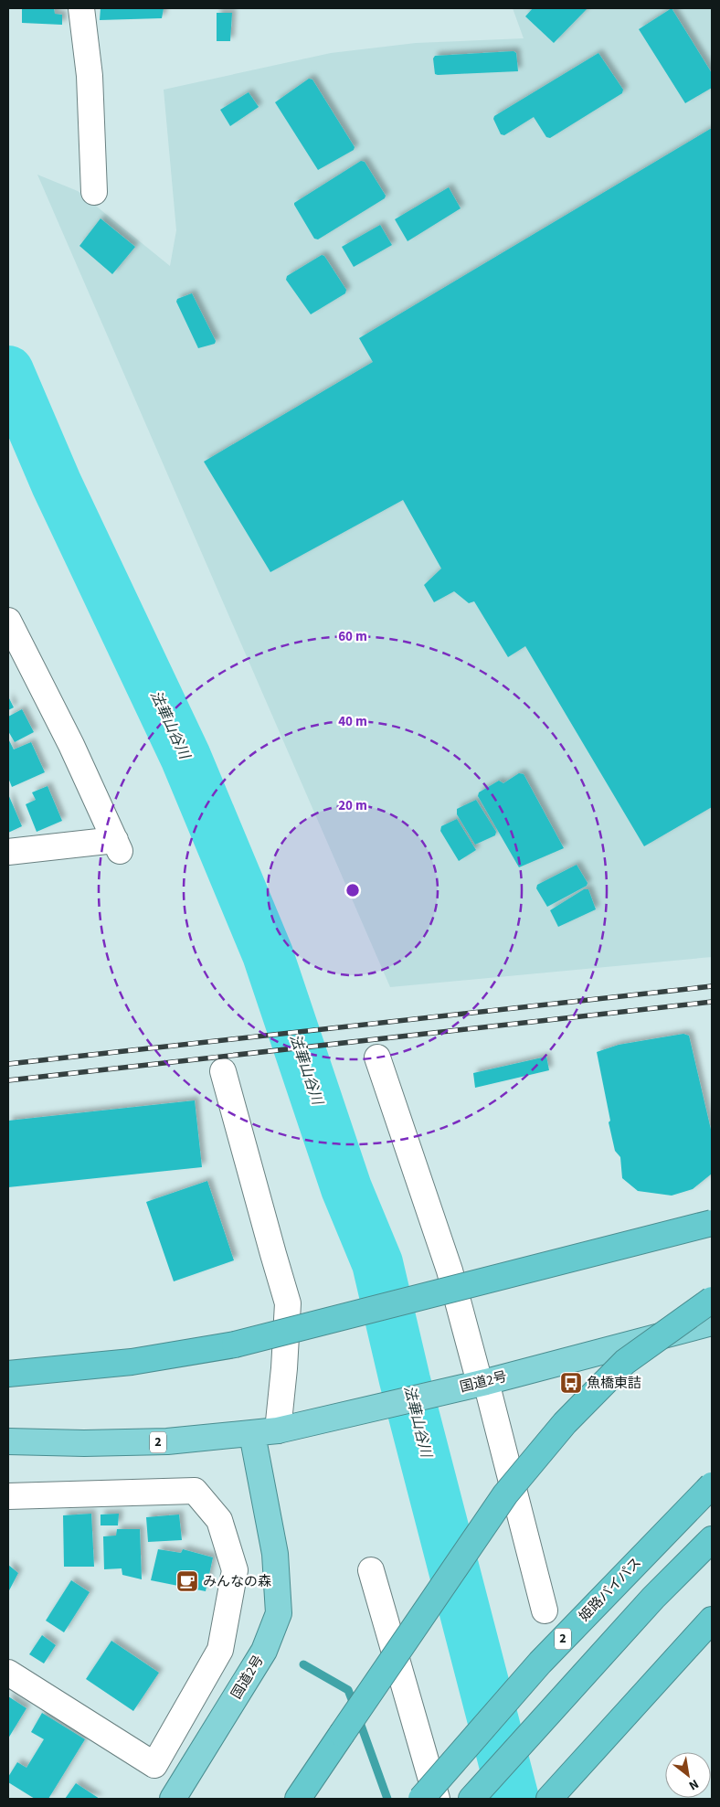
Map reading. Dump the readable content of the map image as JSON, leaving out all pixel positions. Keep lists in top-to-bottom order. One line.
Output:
{"streets":{"highway":["国道2号","2","姫路バイパス"]},"water":["法華山谷川"],"places":{"bus stop":["魚橋東詰"],"cafe":["みんなの森"]},"north":"bottom right","rings":["60 m","40 m","20 m"]}
